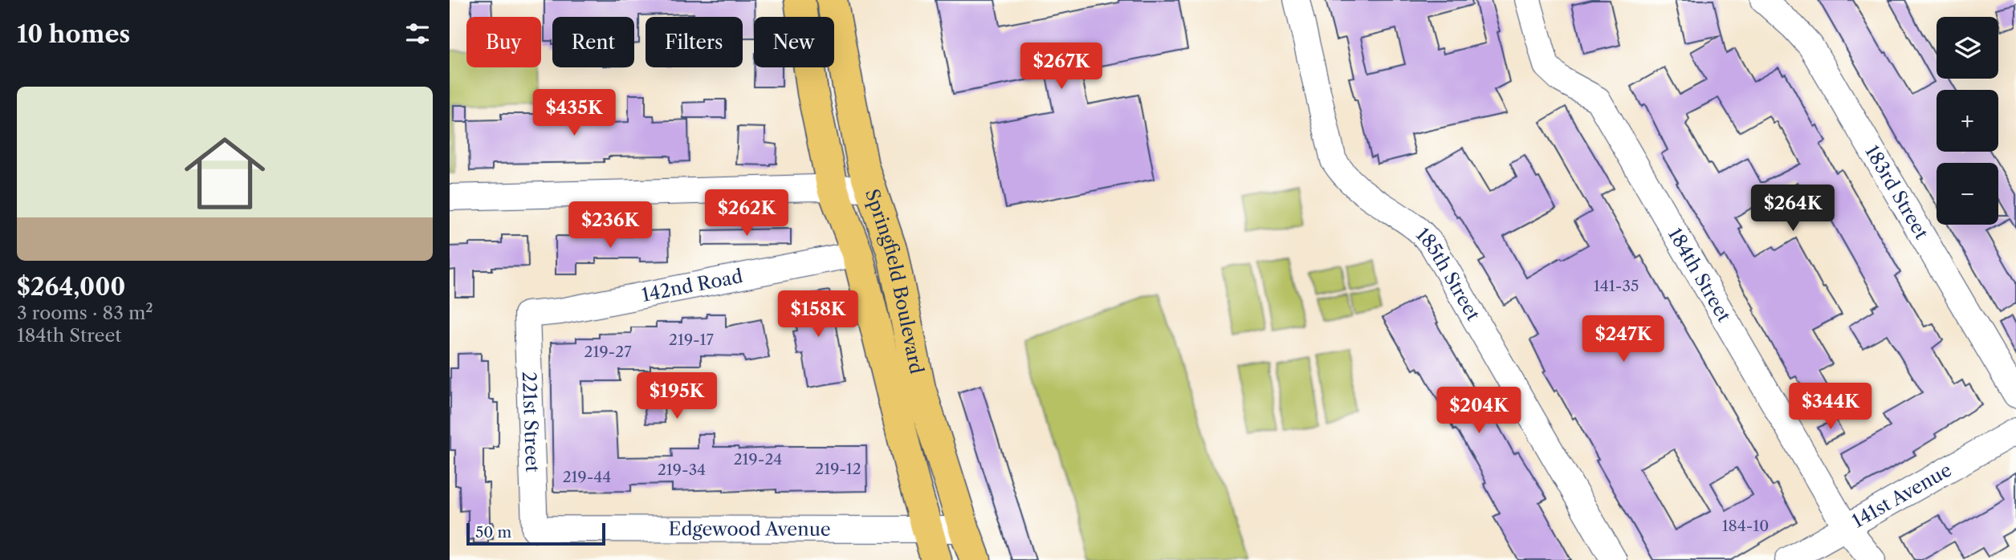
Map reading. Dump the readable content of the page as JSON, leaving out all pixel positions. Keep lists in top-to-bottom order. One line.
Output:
{"streets":{"main road":["Springfield Boulevard"],"street":["183rd Street","184th Street","185th Street","142nd Road","221st Street","141st Avenue","Edgewood Avenue"]},"crossings":[["184th Street","141st Avenue"],["Springfield Boulevard","142nd Road"],["Springfield Boulevard","Edgewood Avenue"],["142nd Road","221st Street"],["221st Street","Edgewood Avenue"]],"house_numbers":["141-35","219-17","219-27","219-24","219-12","219-34","219-44","184-10"],"scale_bar":"50 m","page":{"heading":"10 homes","map_buttons":["+","−"],"chip":["Buy","Rent","Filters","New"],"price":["$267K","$435K","$264K","$262K","$236K","$158K","$247K","$195K","$344K","$204K"],"list":[{"name":"$264,000","note":"3 rooms · 83 m² · 184th Street"}],"scale":"50 m"}}
